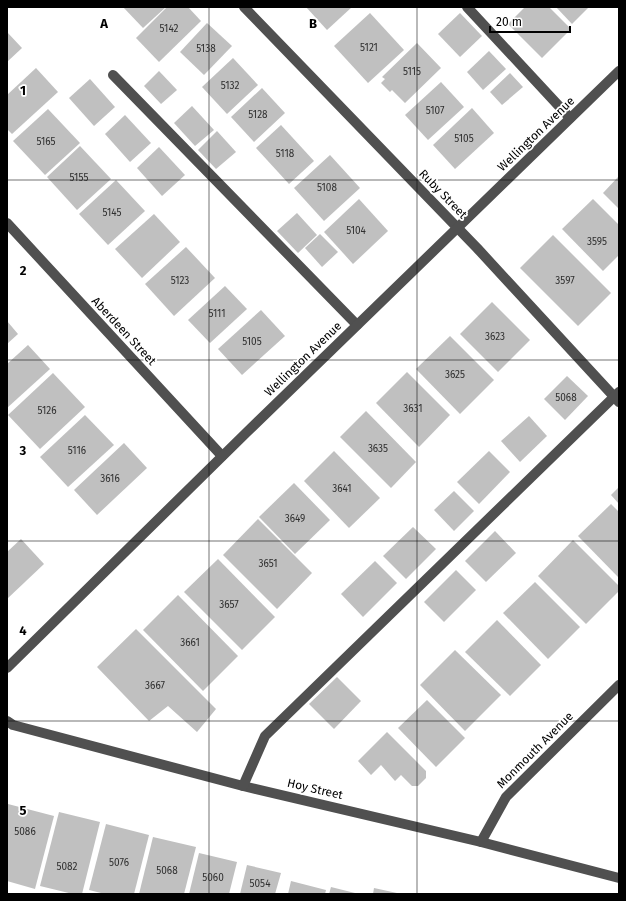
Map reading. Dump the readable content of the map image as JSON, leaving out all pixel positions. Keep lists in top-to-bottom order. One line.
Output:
{"streets":{"street":["Wellington Avenue","Ruby Street","Aberdeen Street","Monmouth Avenue","Hoy Street"]},"crossings":[["Wellington Avenue","Ruby Street"],["Wellington Avenue","Aberdeen Street"],["Monmouth Avenue","Hoy Street"]],"house_numbers":["5142","5121","5138","5115","5132","5107","5128","5105","5165","5118","5155","5108","5145","5104","3595","5123","3597","5111","3623","5105","3625","5068","3631","5126","3635","5116","3616","3641","3649","3651","3657","3661","3667","5086","5076","5082","5068","5060","5054"],"scale_bar":"20 m","grid":{"columns":["A","B"],"rows":["1","2","3","4","5"]}}
